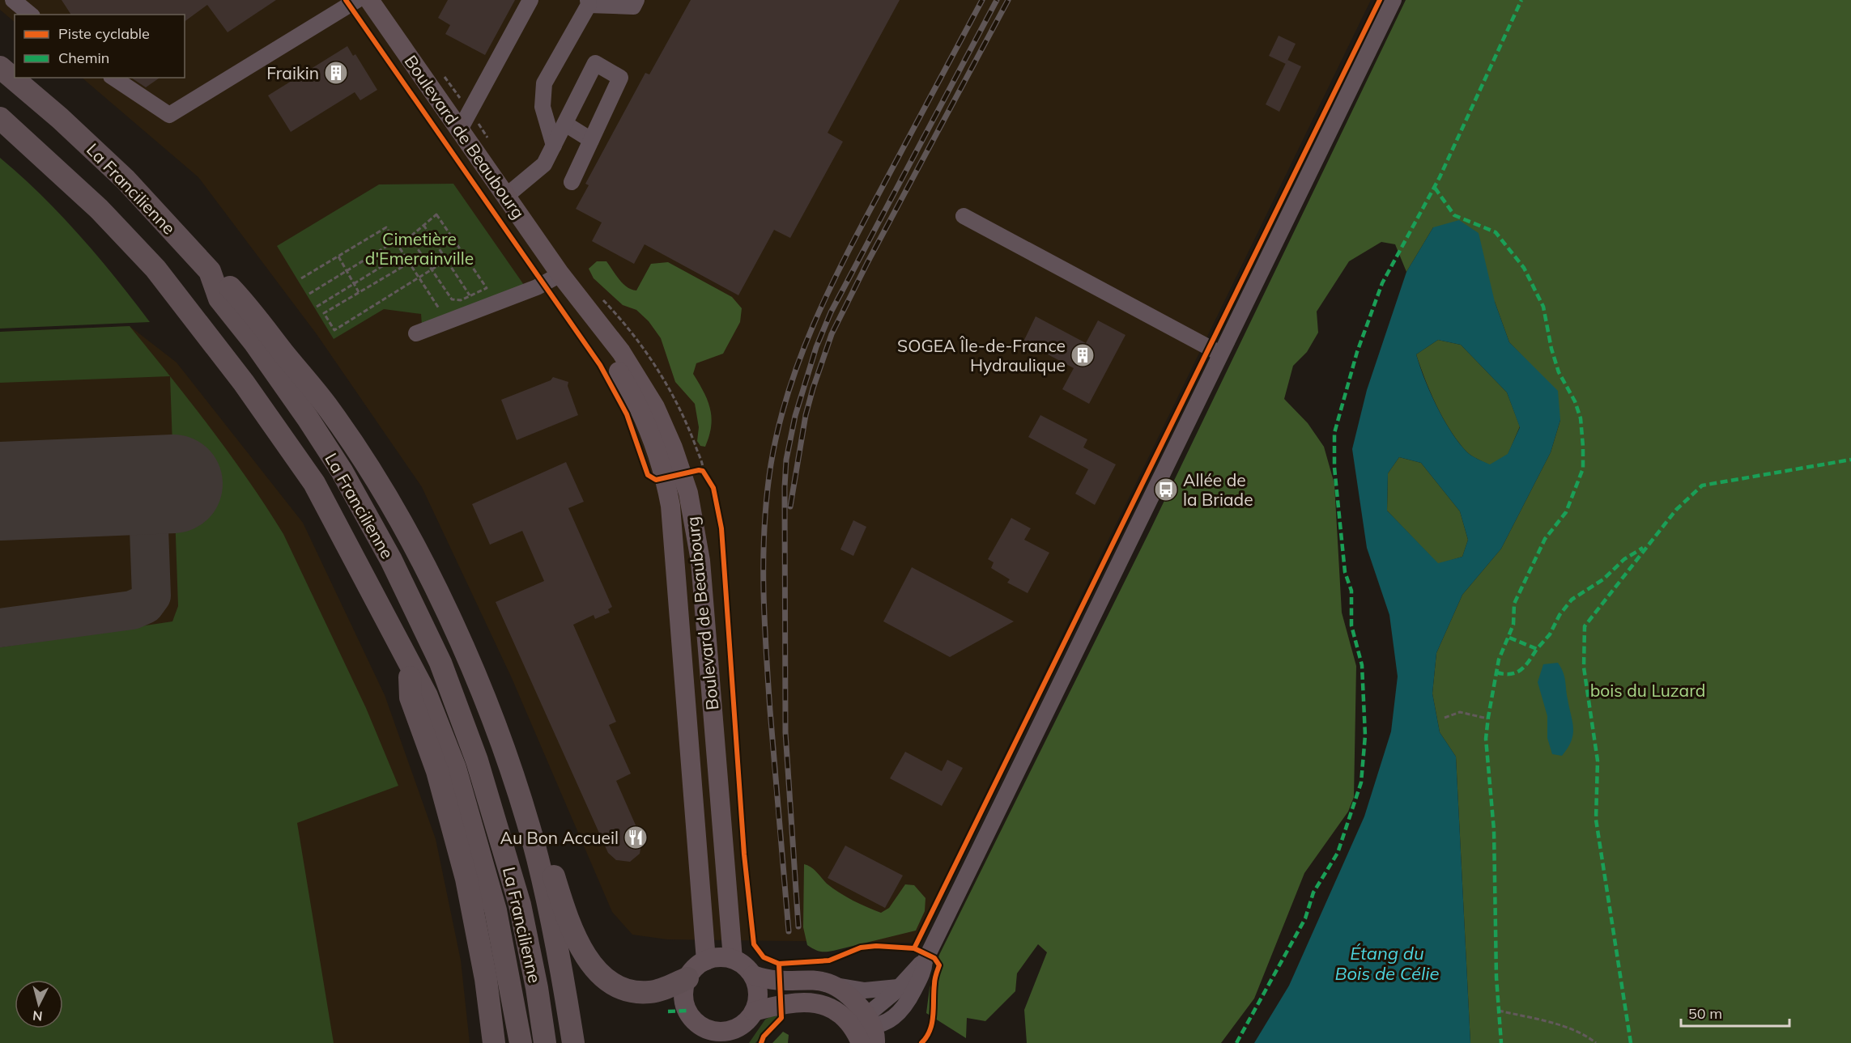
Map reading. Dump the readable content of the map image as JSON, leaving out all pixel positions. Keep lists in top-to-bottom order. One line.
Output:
{"streets":{"highway":["La Francilienne"],"main road":["Boulevard de Beaubourg"]},"water":["Étang du Bois de Célie"],"parks":["Cimetière d'Emerainville","bois du Luzard"],"places":{"building":["Fraikin","SOGEA Île-de-France Hydraulique"],"bus stop":["Allée de la Briade"],"restaurant":["Au Bon Accueil"]},"legend":["Piste cyclable","Chemin"],"scale_bar":"50 m","north":"bottom"}
